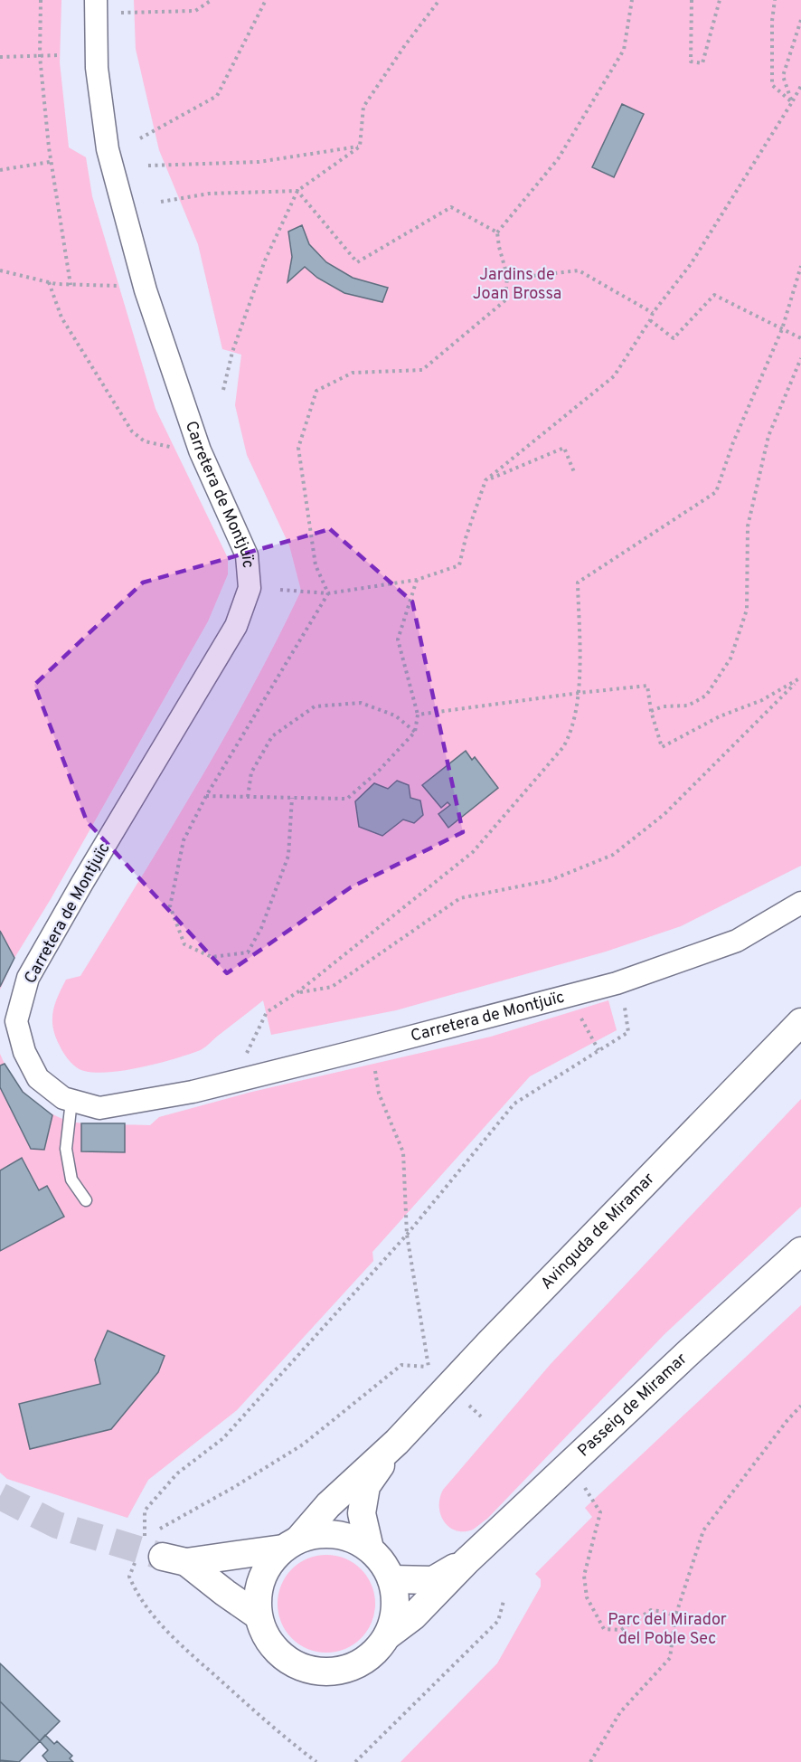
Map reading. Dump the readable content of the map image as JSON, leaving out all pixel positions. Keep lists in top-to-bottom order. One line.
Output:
{"streets":{"street":["Carretera de Montjuïc","Avinguda de Miramar","Passeig de Miramar"]},"crossings":[["Avinguda de Miramar","Passeig de Miramar"]],"parks":["Jardins de Joan Brossa","Parc del Mirador del Poble Sec"]}
